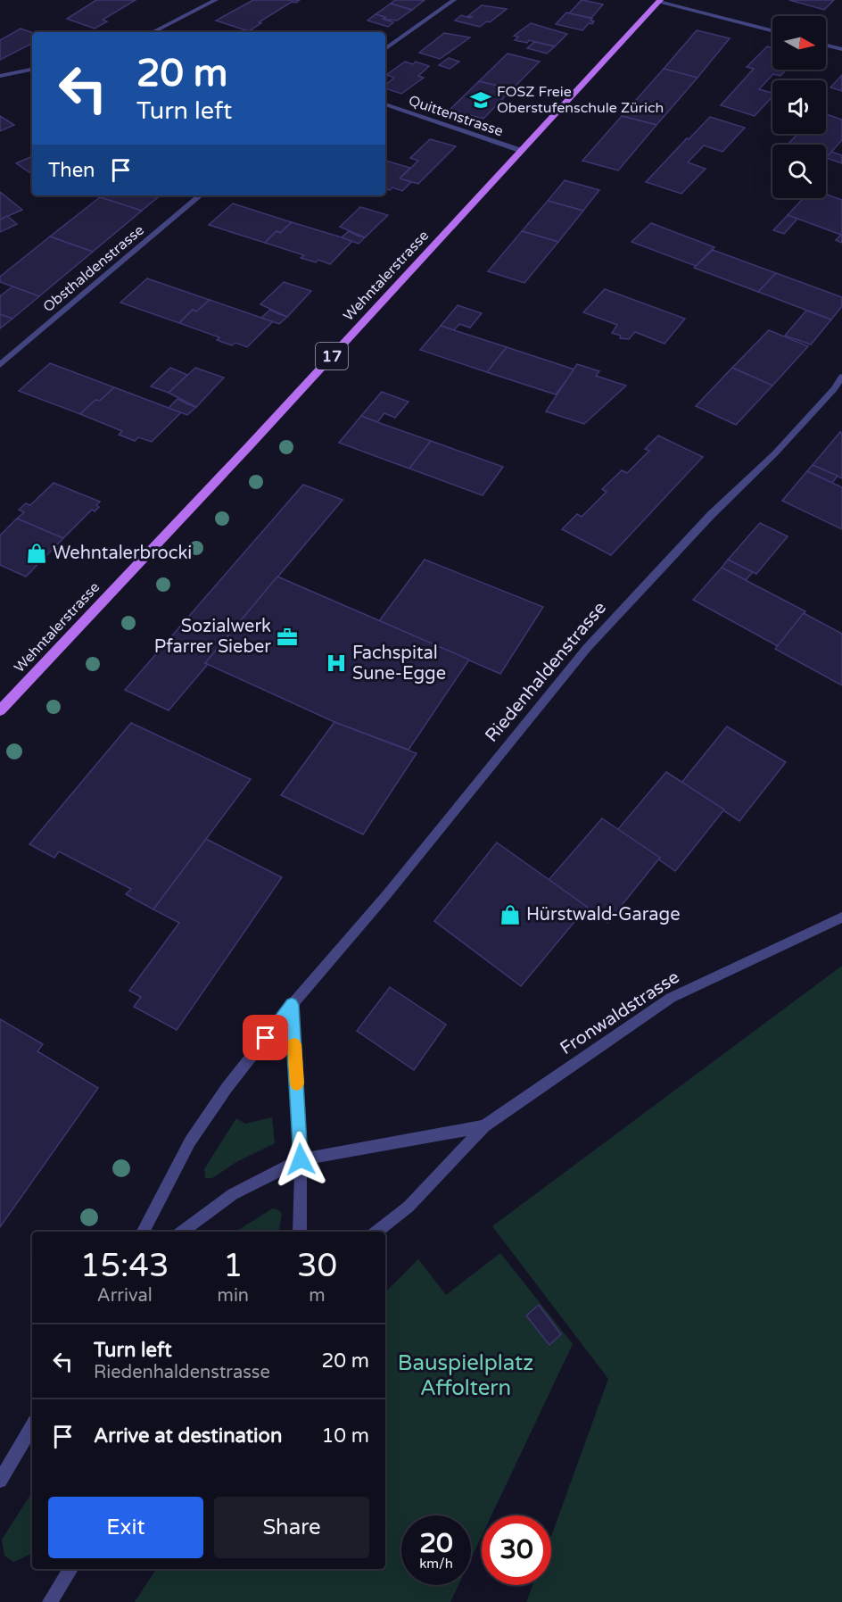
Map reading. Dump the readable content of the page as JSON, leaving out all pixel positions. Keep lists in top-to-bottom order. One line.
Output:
{"streets":{"main road":["Wehntalerstrasse","17"],"street":["Quittenstrasse","Obsthaldenstrasse","Riedenhaldenstrasse","Fronwaldstrasse"]},"crossings":[["Quittenstrasse","Wehntalerstrasse"]],"parks":["Bauspielplatz Affoltern"],"places":{"school or university":["FOSZ Freie Oberstufenschule Zürich"],"shop":["Wehntalerbrocki","Hürstwald-Garage"],"office":["Sozialwerk Pfarrer Sieber"],"hospital":["Fachspital Sune-Egge"]},"north":"right","page":{"turn":["20 m","Turn left"],"then":"Then","eta":["15:43","Arrival","1","min","30","m"],"list":[{"name":"Turn left","note":"Riedenhaldenstrasse","value":"20 m"},{"name":"Arrive at destination","value":"10 m"}],"buttons":["Exit","Share"],"speed":"20 km/h","limit":"30"}}
